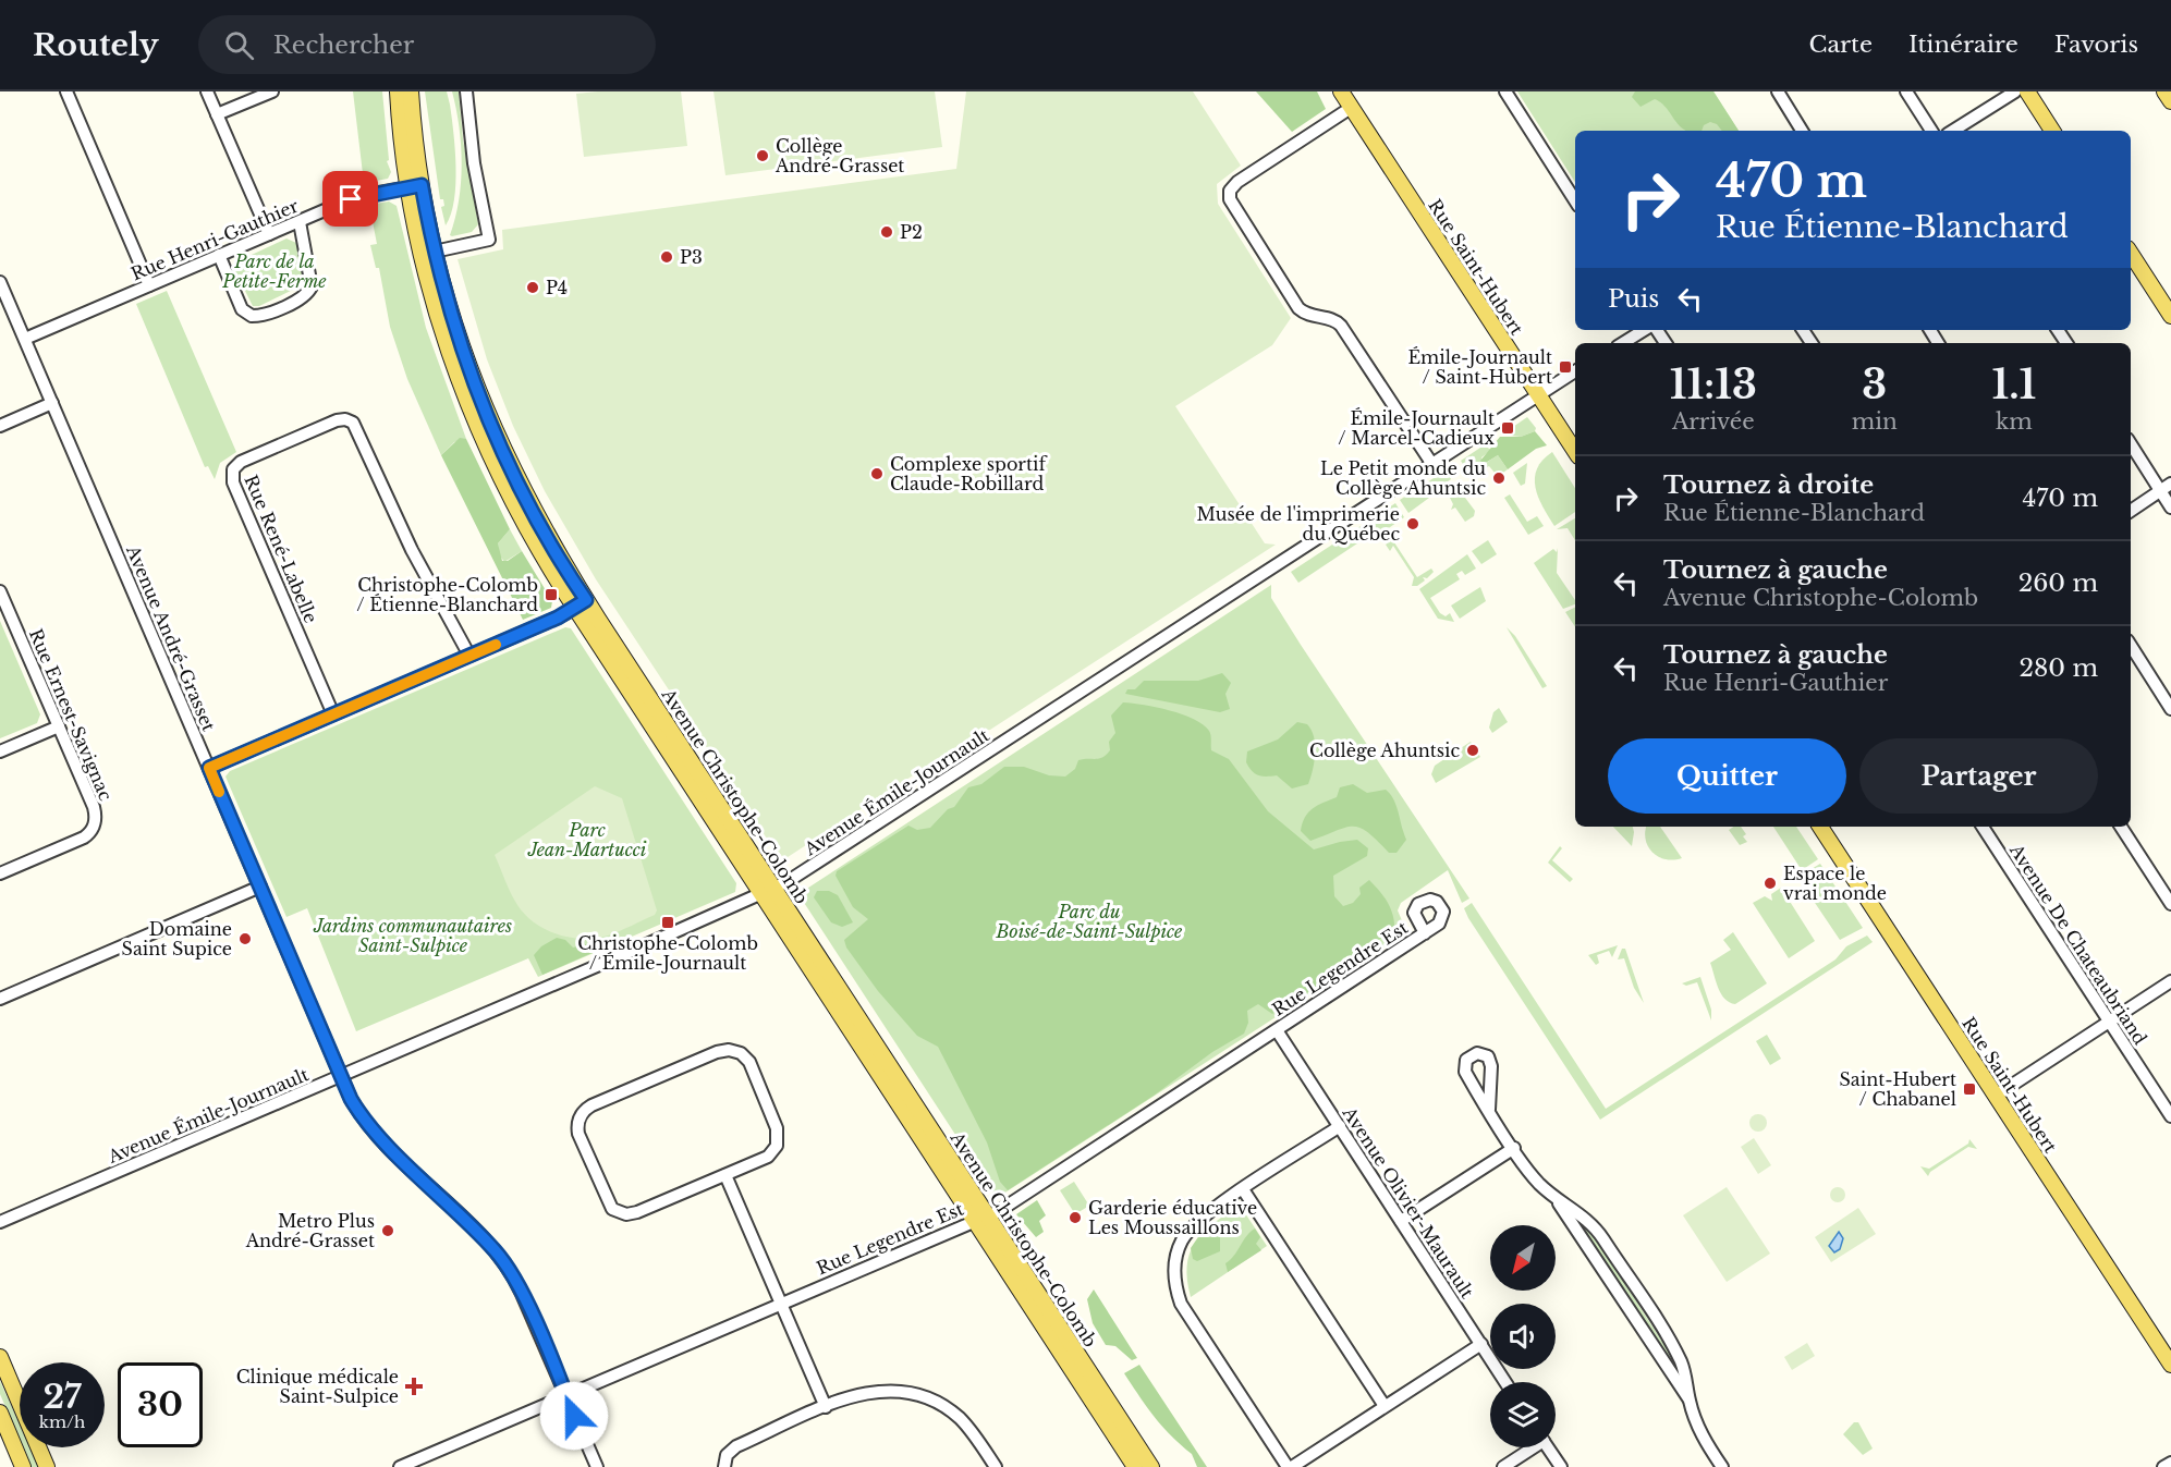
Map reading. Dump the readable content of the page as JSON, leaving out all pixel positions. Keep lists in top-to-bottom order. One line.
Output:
{"streets":{"main road":["Rue Saint-Hubert","Avenue Christophe-Colomb"],"street":["Rue Henri-Gauthier","Rue René-Labelle","Avenue André-Grasset","Rue Ernest-Savignac","Avenue Émile-Journault","Avenue De Chateaubriand","Rue Legendre Est","Avenue Olivier-Maurault"]},"crossings":[["Rue Henri-Gauthier","Avenue André-Grasset"],["Rue Henri-Gauthier","Avenue Christophe-Colomb"],["Rue Saint-Hubert","Avenue Émile-Journault"],["Avenue André-Grasset","Avenue Émile-Journault"],["Avenue André-Grasset","Rue Legendre Est"],["Avenue Émile-Journault","Avenue Christophe-Colomb"],["Avenue Christophe-Colomb","Rue Legendre Est"],["Rue Legendre Est","Avenue Olivier-Maurault"]],"parks":["Parc de la Petite-Ferme","Parc Jean-Martucci","Parc du Boisé-de-Saint-Sulpice","Jardins communautaires Saint-Sulpice"],"places":{"other":["Collège André-Grasset","P2","P3","P4","Complexe sportif Claude-Robillard","Le Petit monde du Collège Ahuntsic","Musée de l'imprimerie du Québec","Collège Ahuntsic","Espace le vrai monde","Domaine Saint Supice","Garderie éducative Les Moussaillons","Metro Plus André-Grasset"],"transit":["Émile-Journault / Saint-Hubert","Émile-Journault / Marcel-Cadieux","Christophe-Colomb / Étienne-Blanchard","Christophe-Colomb / Émile-Journault","Saint-Hubert / Chabanel"],"health":["Clinique médicale Saint-Sulpice"]},"north":"bottom left","page":{"header":"Routely","search":"Rechercher","nav":["Carte","Itinéraire","Favoris"],"turn":["470 m","Rue Étienne-Blanchard"],"then":"Puis","eta":["11:13","Arrivée","3","min","1.1","km"],"list":[{"name":"Tournez à droite","note":"Rue Étienne-Blanchard","value":"470 m"},{"name":"Tournez à gauche","note":"Avenue Christophe-Colomb","value":"260 m"},{"name":"Tournez à gauche","note":"Rue Henri-Gauthier","value":"280 m"}],"buttons":["Quitter","Partager"],"speed":"27 km/h","limit":"30"}}
